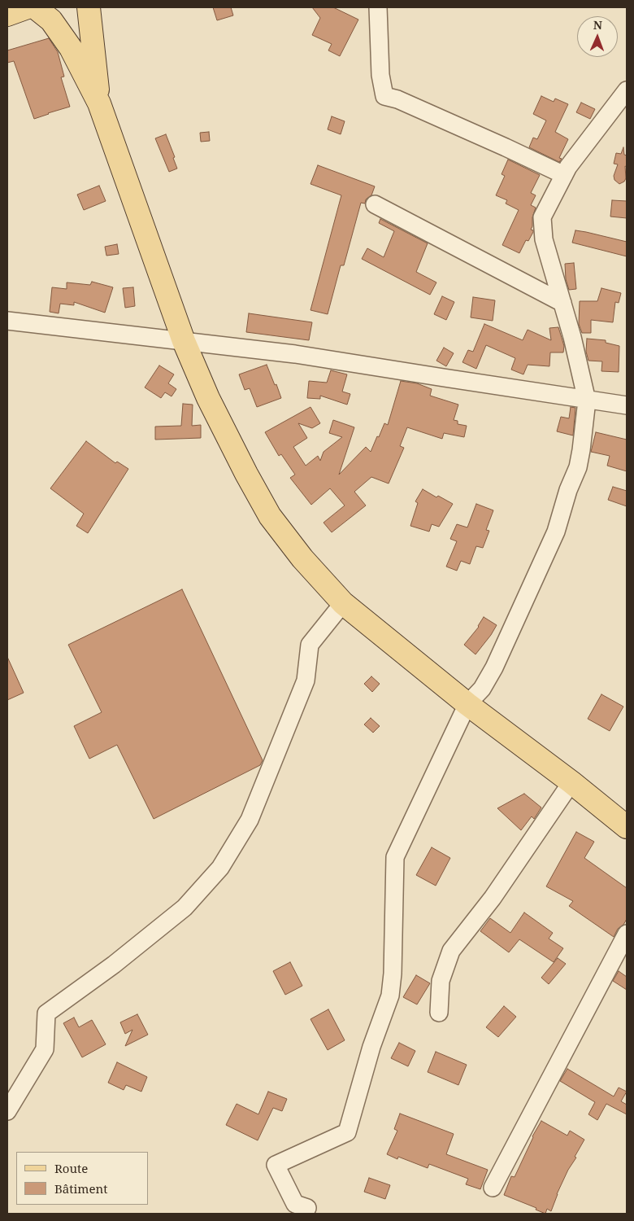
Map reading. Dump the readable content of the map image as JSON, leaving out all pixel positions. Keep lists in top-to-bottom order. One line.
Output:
{"legend":["Route","Bâtiment"],"north":"top"}
